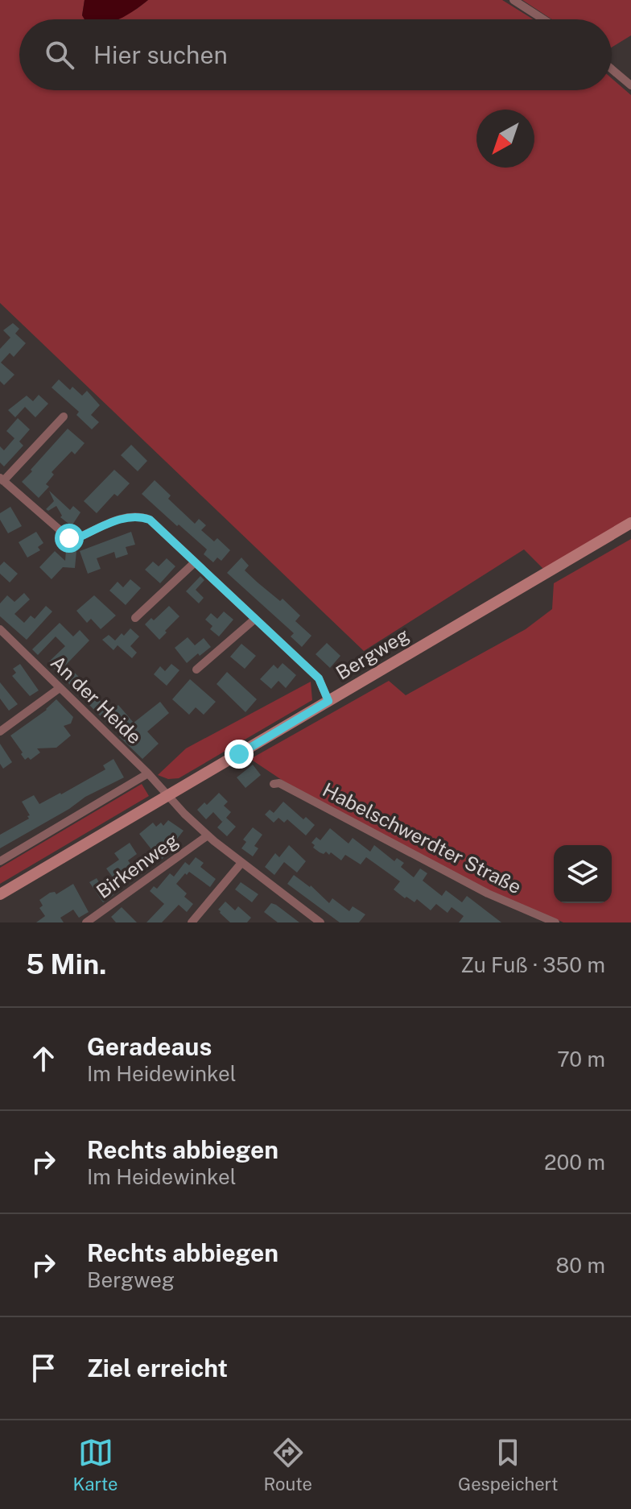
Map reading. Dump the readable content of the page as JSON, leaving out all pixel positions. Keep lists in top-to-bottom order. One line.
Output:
{"streets":{"main road":["Bergweg"],"street":["An der Heide","Habelschwerdter Straße","Birkenweg"]},"crossings":[["Bergweg","An der Heide"],["An der Heide","Birkenweg"]],"north":"bottom left","page":{"search":"Hier suchen","heading":["5 Min.","Zu Fuß · 350 m"],"list":[["Geradeaus","Im Heidewinkel","70 m"],["Rechts abbiegen","Im Heidewinkel","200 m"],["Rechts abbiegen","Bergweg","80 m"],"Ziel erreicht"],"nav":["Karte","Route","Gespeichert"]}}
